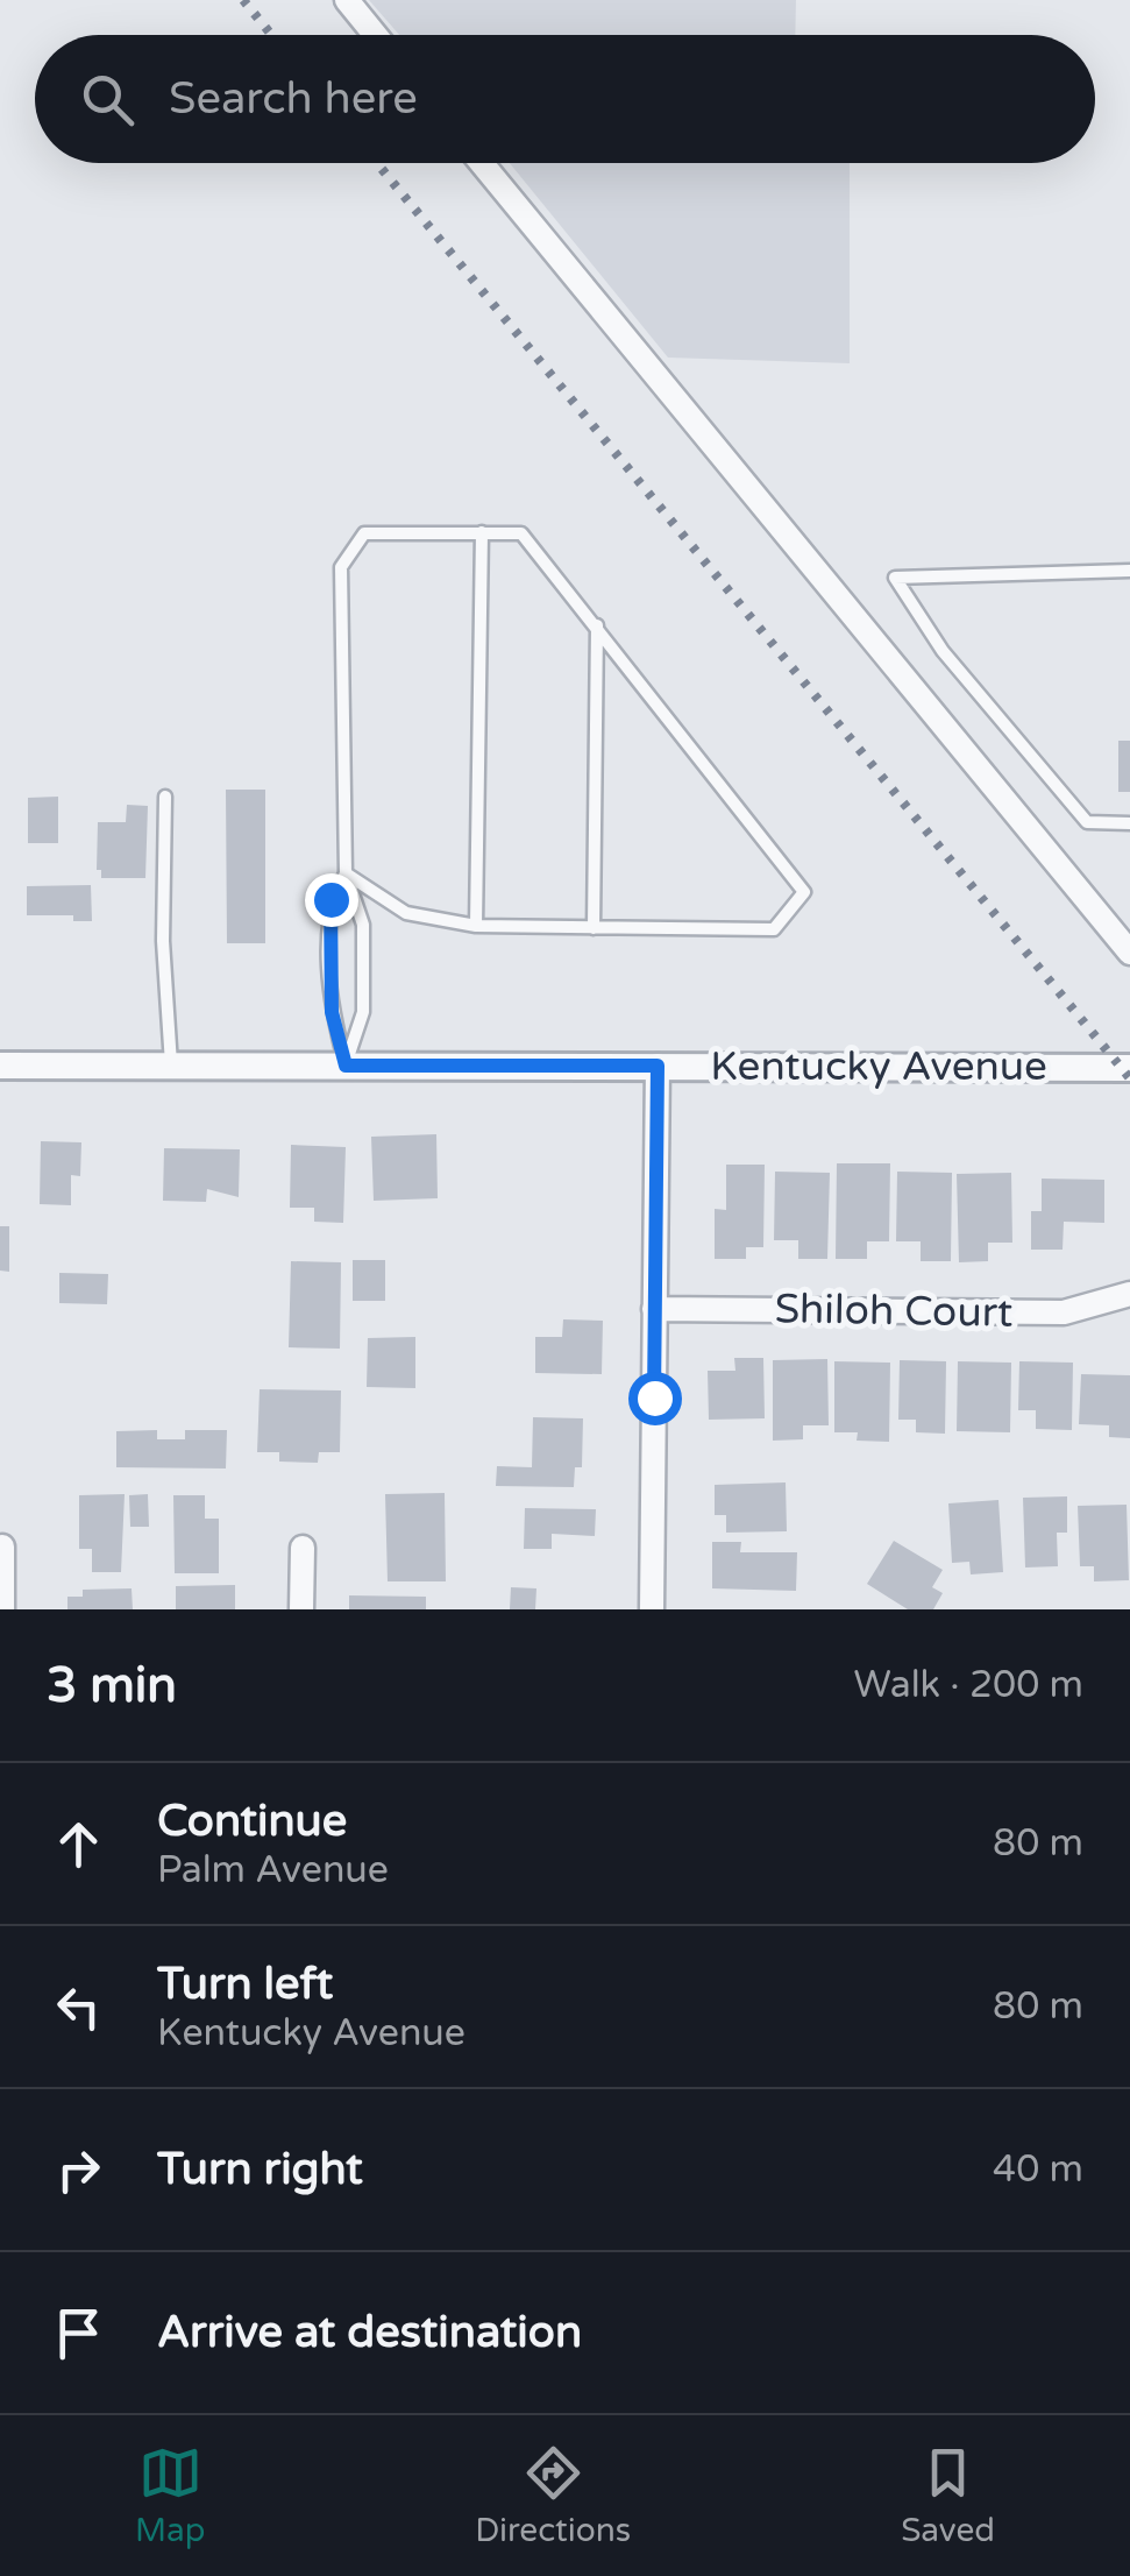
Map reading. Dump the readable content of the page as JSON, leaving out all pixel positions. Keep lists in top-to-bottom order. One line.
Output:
{"streets":{"street":["Kentucky Avenue","Shiloh Court"]},"page":{"search":"Search here","heading":["3 min","Walk · 200 m"],"list":[["Continue","Palm Avenue","80 m"],["Turn left","Kentucky Avenue","80 m"],["Turn right","40 m"],"Arrive at destination"],"nav":["Map","Directions","Saved"]}}
